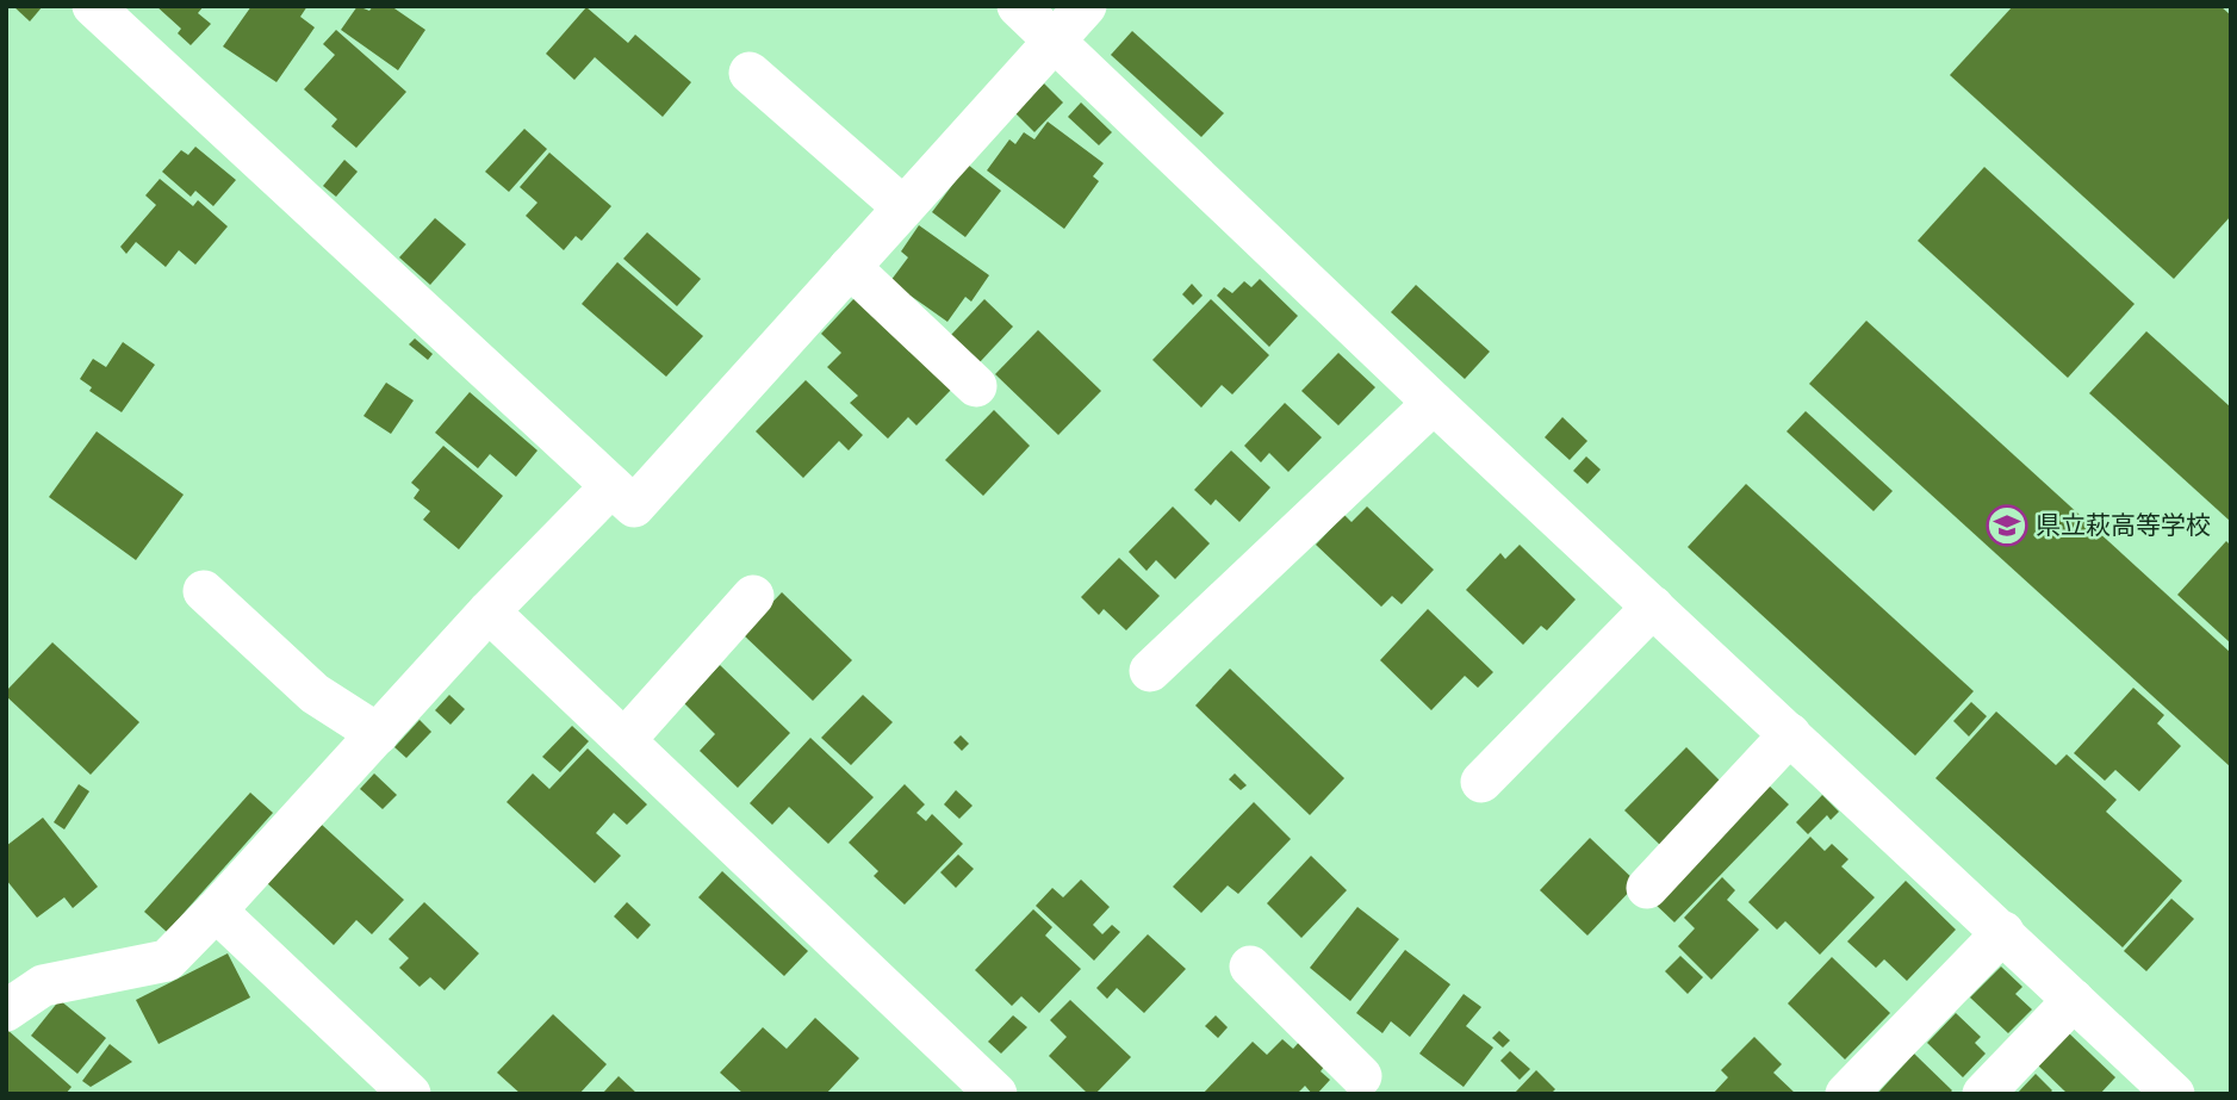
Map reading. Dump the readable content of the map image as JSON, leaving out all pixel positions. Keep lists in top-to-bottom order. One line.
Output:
{"places":{"school or university":["県立萩高等学校"]}}
